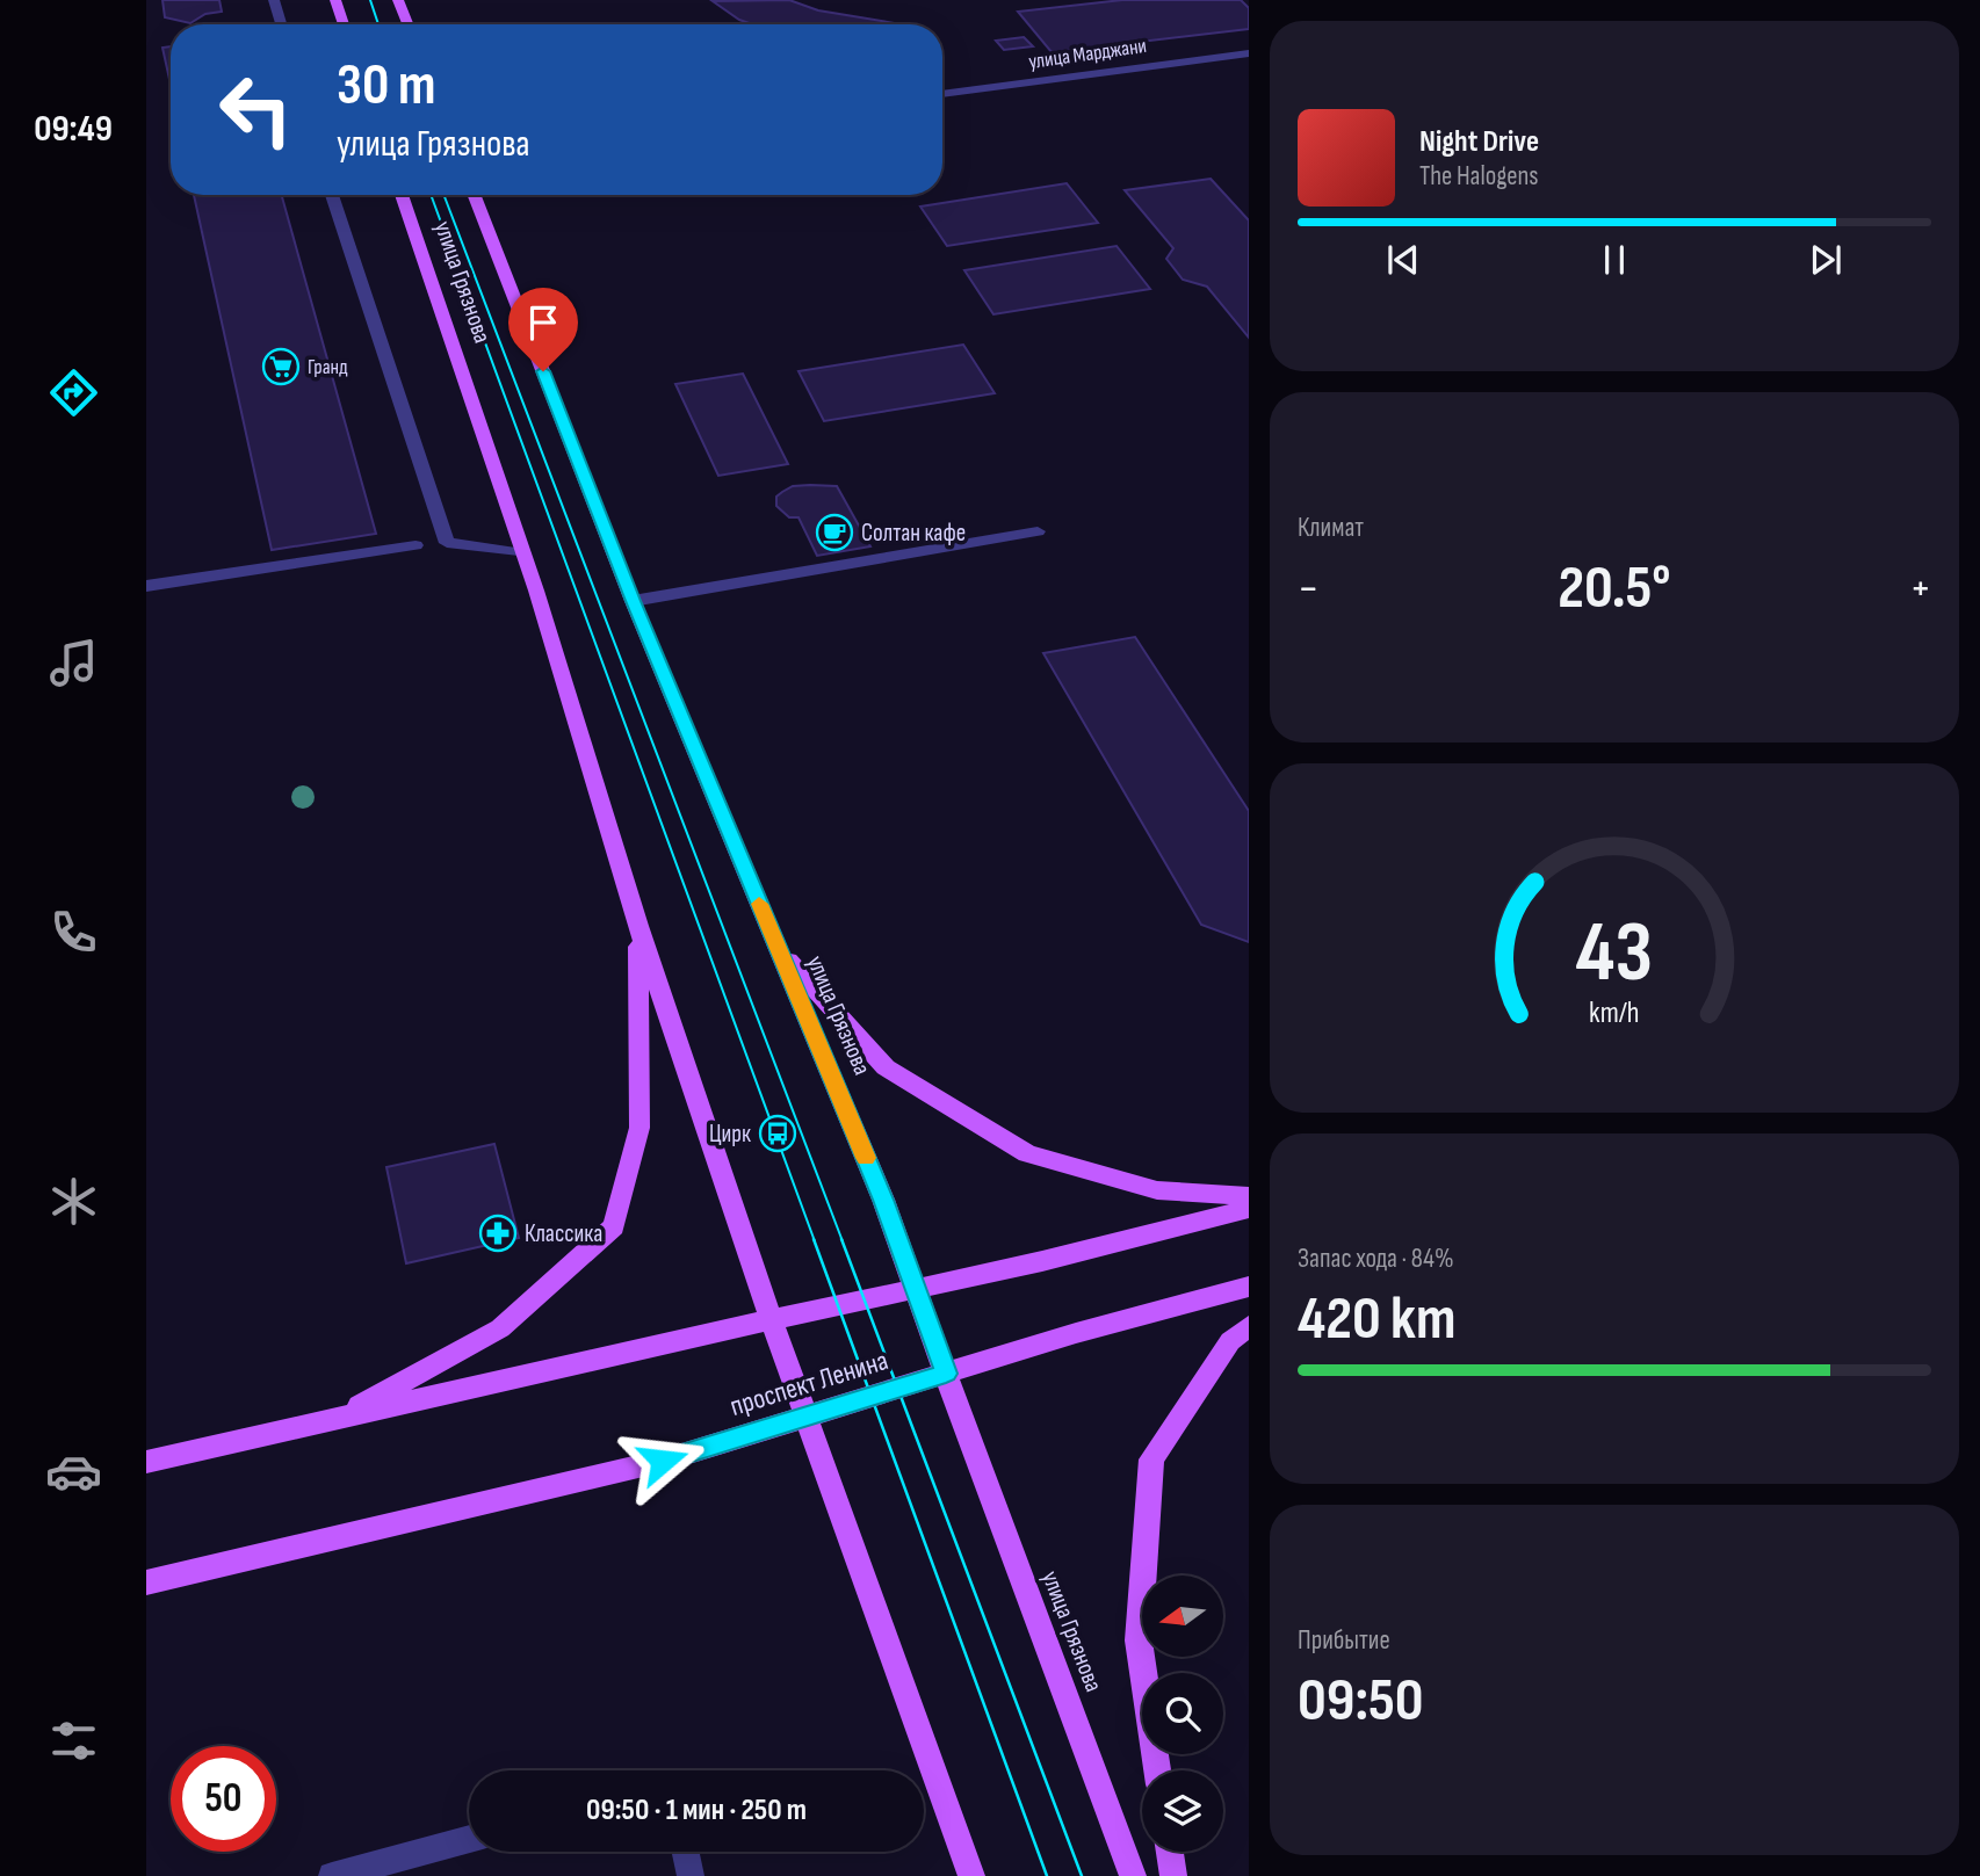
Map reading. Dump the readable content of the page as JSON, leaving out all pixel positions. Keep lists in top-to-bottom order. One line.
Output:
{"streets":{"main road":["улица Грязнова","проспект Ленина"],"street":["улица Марджани"]},"crossings":[["улица Грязнова","проспект Ленина"]],"places":{"supermarket":["Гранд"],"cafe":["Солтан кафе"],"bus stop":["Цирк"],"pharmacy":["Классика"]},"north":"left","page":{"tabs":"09:49","turn":["30 m","улица Грязнова"],"song":["Night Drive","The Halogens"],"tile":["Климат",["Запас хода · 84%","420 km"],["Прибытие","09:50"]],"heat":["−","20.5°","+"],"limit":"50","trip":"09:50 · 1 мин · 250 m","gauge":["43","km/h"]}}
